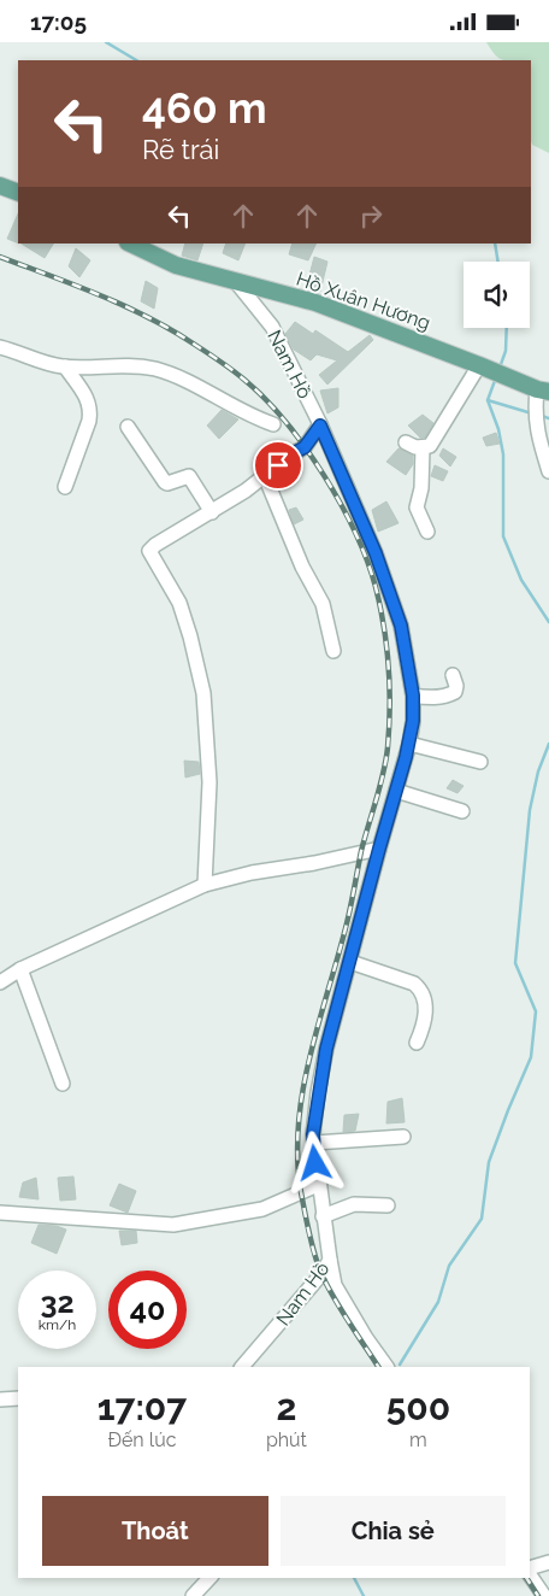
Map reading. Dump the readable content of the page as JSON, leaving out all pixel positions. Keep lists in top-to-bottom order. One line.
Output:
{"streets":{"main road":["Hồ Xuân Hương"],"street":["Nam Hồ"]},"crossings":[["Hồ Xuân Hương","Nam Hồ"]],"page":{"status":"17:05","turn":["460 m","Rẽ trái"],"speed":"32 km/h","limit":"40","eta":["17:07","Đến lúc","2","phút","500","m"],"buttons":["Thoát","Chia sẻ"]}}
